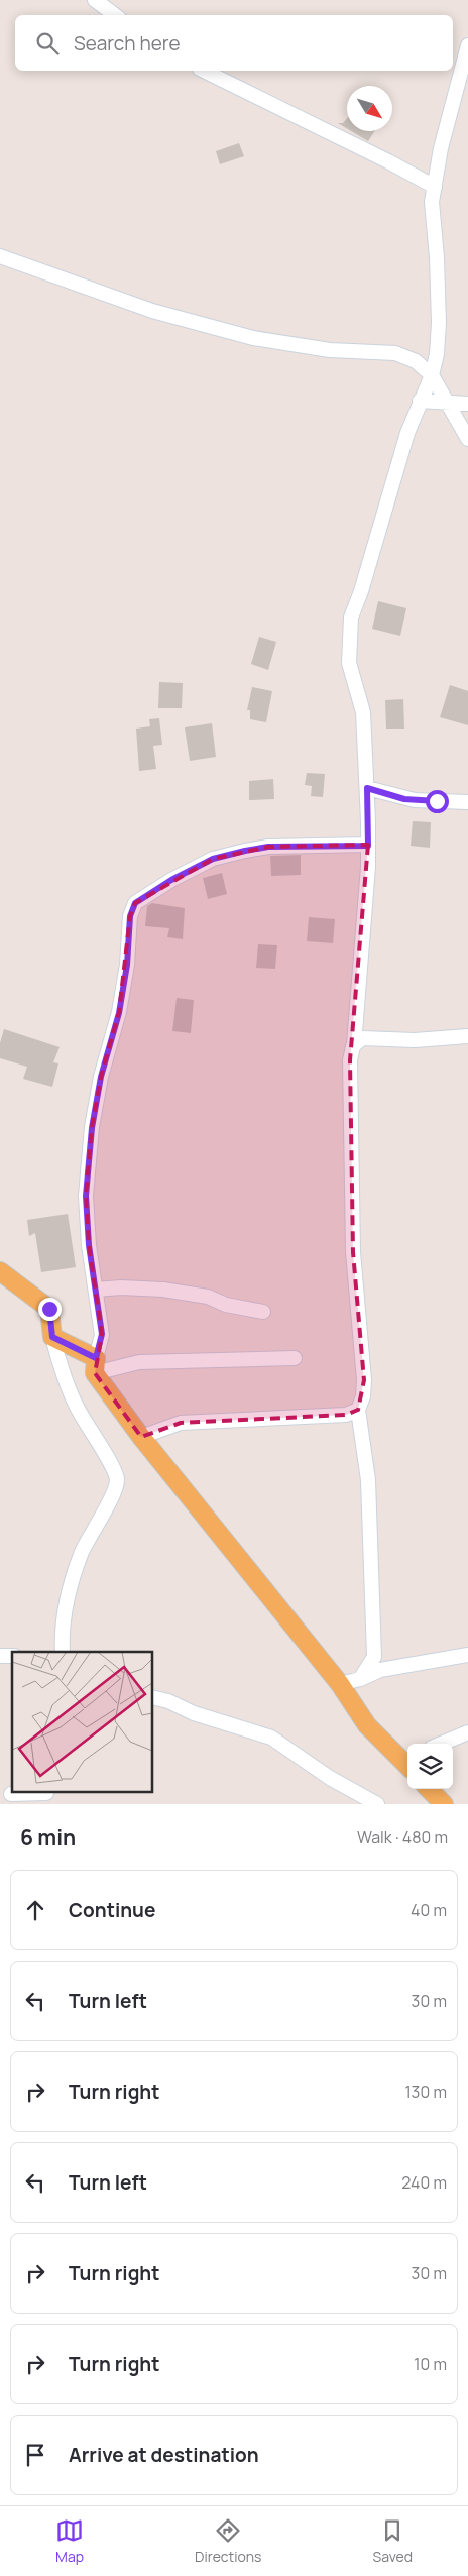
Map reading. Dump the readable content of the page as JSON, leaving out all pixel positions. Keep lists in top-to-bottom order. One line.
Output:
{"north":"bottom right","page":{"search":"Search here","heading":["6 min","Walk · 480 m"],"list":[["Continue","40 m"],["Turn left","30 m"],["Turn right","130 m"],["Turn left","240 m"],["Turn right","30 m"],["Turn right","10 m"],"Arrive at destination"],"nav":["Map","Directions","Saved"]}}
